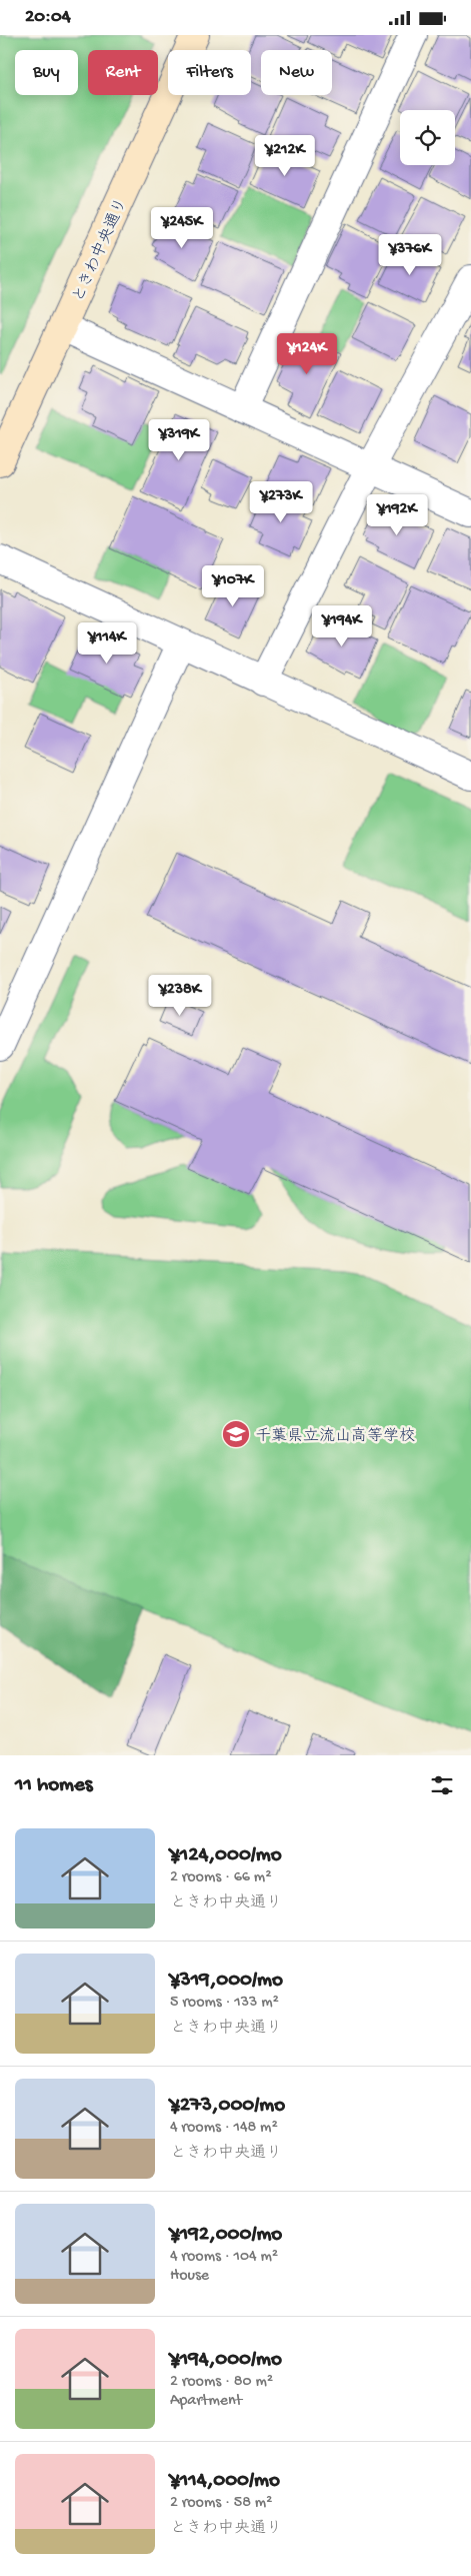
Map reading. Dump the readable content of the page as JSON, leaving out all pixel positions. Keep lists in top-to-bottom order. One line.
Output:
{"streets":{"street":["ときわ中央通り"]},"places":{"school or university":["千葉県立流山高等学校"]},"page":{"status":"20:04","chip":["Buy","Rent","Filters","New"],"price":["¥212K","¥245K","¥376K","¥124K","¥319K","¥273K","¥192K","¥107K","¥194K","¥114K","¥238K"],"heading":"11 homes","list":[{"name":"¥124,000/mo","note":"2 rooms · 66 m² · ときわ中央通り"},{"name":"¥319,000/mo","note":"5 rooms · 133 m² · ときわ中央通り"},{"name":"¥273,000/mo","note":"4 rooms · 148 m² · ときわ中央通り"},{"name":"¥192,000/mo","note":"4 rooms · 104 m² · House"},{"name":"¥194,000/mo","note":"2 rooms · 80 m² · Apartment"},{"name":"¥114,000/mo","note":"2 rooms · 58 m² · ときわ中央通り"}]}}
